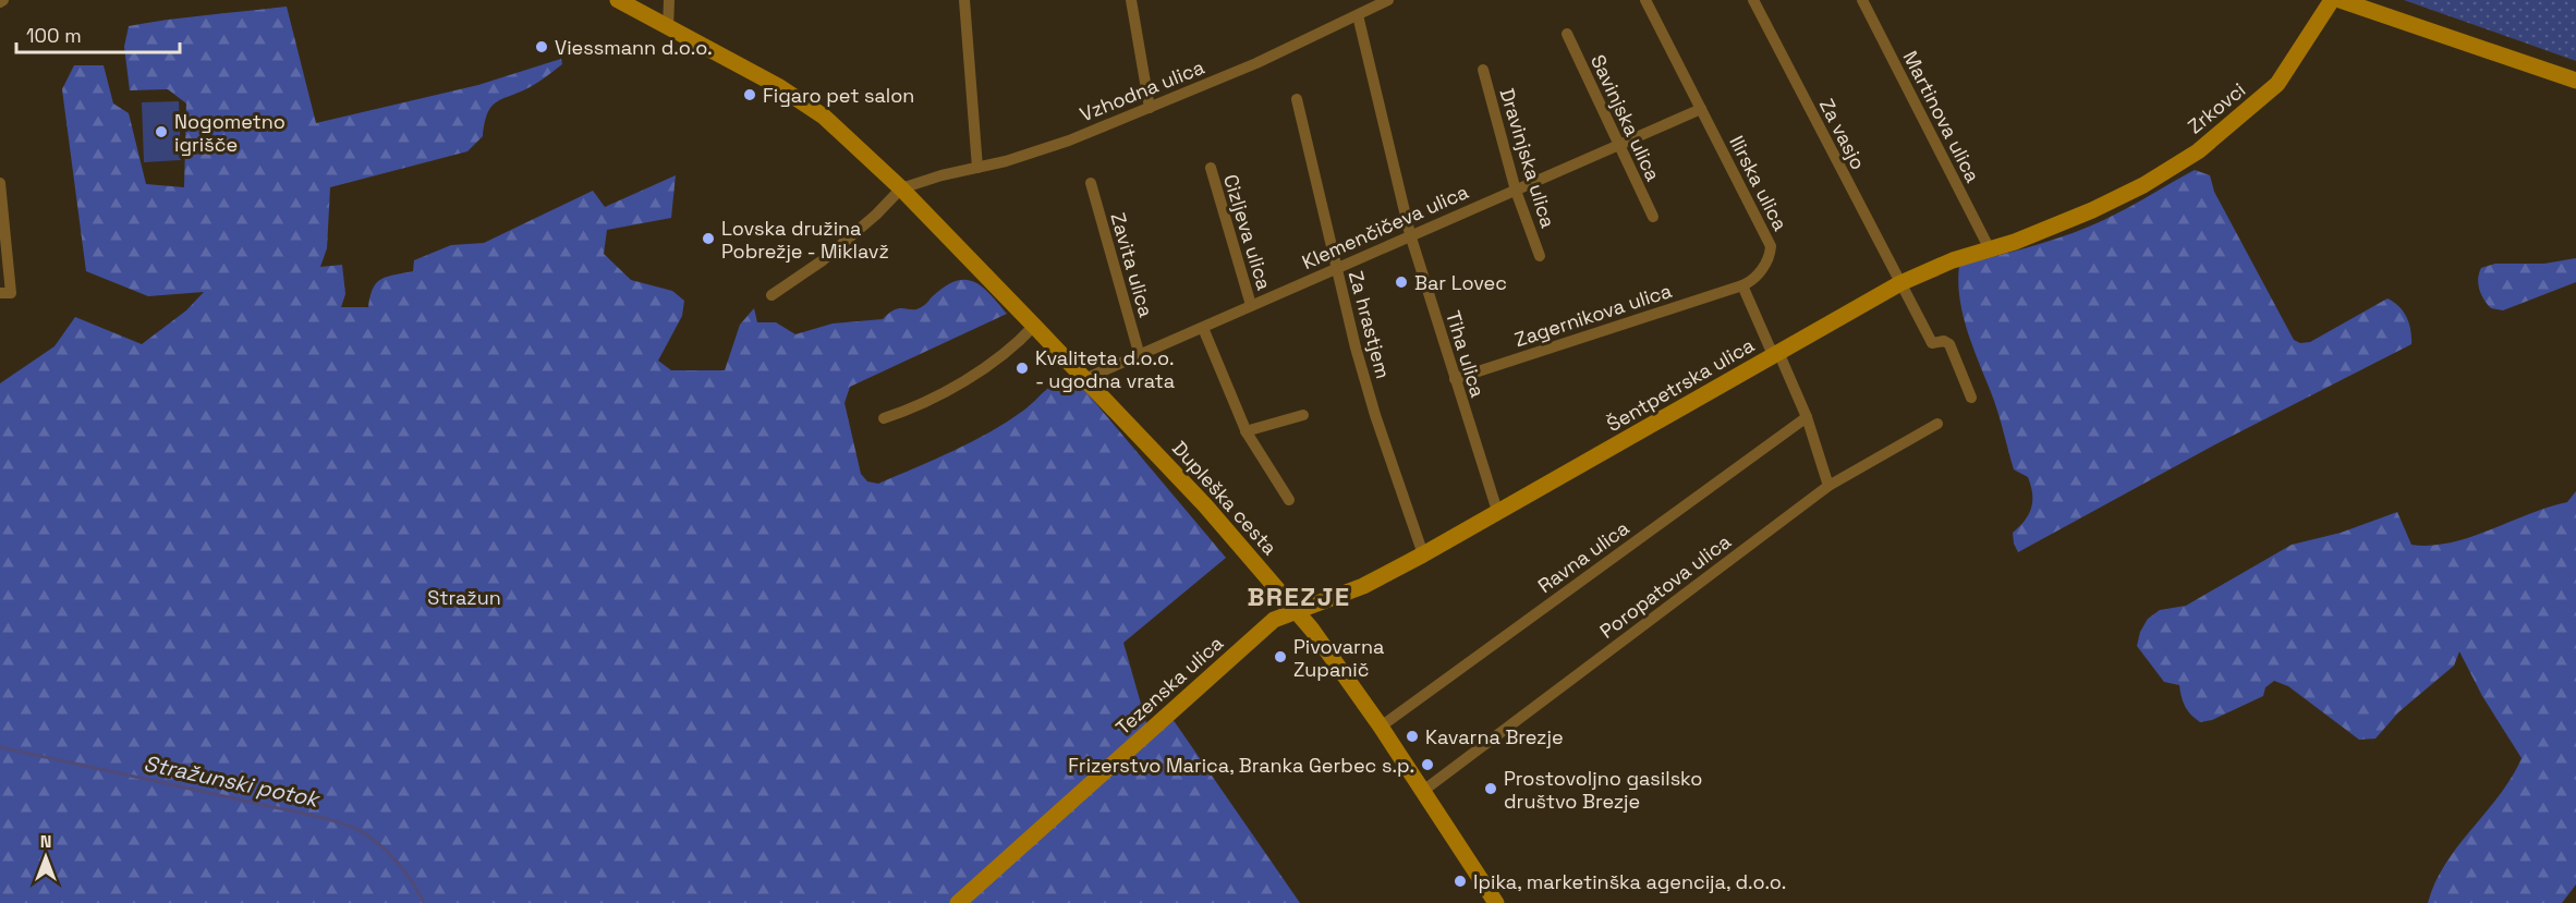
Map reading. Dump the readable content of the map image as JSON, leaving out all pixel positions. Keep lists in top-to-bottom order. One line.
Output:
{"streets":{"street":["Vzhodna ulica","Zrkovci","Martinova ulica","Savinjska ulica","Za vasjo","Dravinjska ulica","Ilirska ulica","Klemenčičeva ulica","Cizljeva ulica","Zavita ulica","Zagernikova ulica","Za hrastjem","Tiha ulica","Šentpetrska ulica","Dupleška cesta","Ravna ulica","Poropatova ulica","Tezenska ulica"]},"crossings":[["Vzhodna ulica","Tiha ulica"],["Vzhodna ulica","Dupleška cesta"],["Zrkovci","Šentpetrska ulica"],["Martinova ulica","Šentpetrska ulica"],["Savinjska ulica","Klemenčičeva ulica"],["Za vasjo","Šentpetrska ulica"],["Dravinjska ulica","Klemenčičeva ulica"],["Ilirska ulica","Klemenčičeva ulica"],["Ilirska ulica","Zagernikova ulica"],["Klemenčičeva ulica","Cizljeva ulica"],["Klemenčičeva ulica","Zavita ulica"],["Klemenčičeva ulica","Za hrastjem"],["Klemenčičeva ulica","Tiha ulica"],["Klemenčičeva ulica","Dupleška cesta"],["Zagernikova ulica","Tiha ulica"],["Za hrastjem","Šentpetrska ulica"],["Tiha ulica","Šentpetrska ulica"],["Šentpetrska ulica","Dupleška cesta"],["Šentpetrska ulica","Tezenska ulica"],["Dupleška cesta","Ravna ulica"],["Dupleška cesta","Poropatova ulica"],["Dupleška cesta","Tezenska ulica"]],"districts":["BREZJE"],"water":["Stražunski potok"],"parks":["Stražun"],"places":["Viessmann d.o.o.","Figaro pet salon","Nogometno igrišče","Lovska družina Pobrežje - Miklavž","Bar Lovec","Kvaliteta d.o.o. - ugodna vrata","Pivovarna Zupanič","Kavarna Brezje","Frizerstvo Marica, Branka Gerbec s.p.","Prostovoljno gasilsko društvo Brezje","Ipika, marketinška agencija, d.o.o."],"scale_bar":"100 m","north":"top"}
